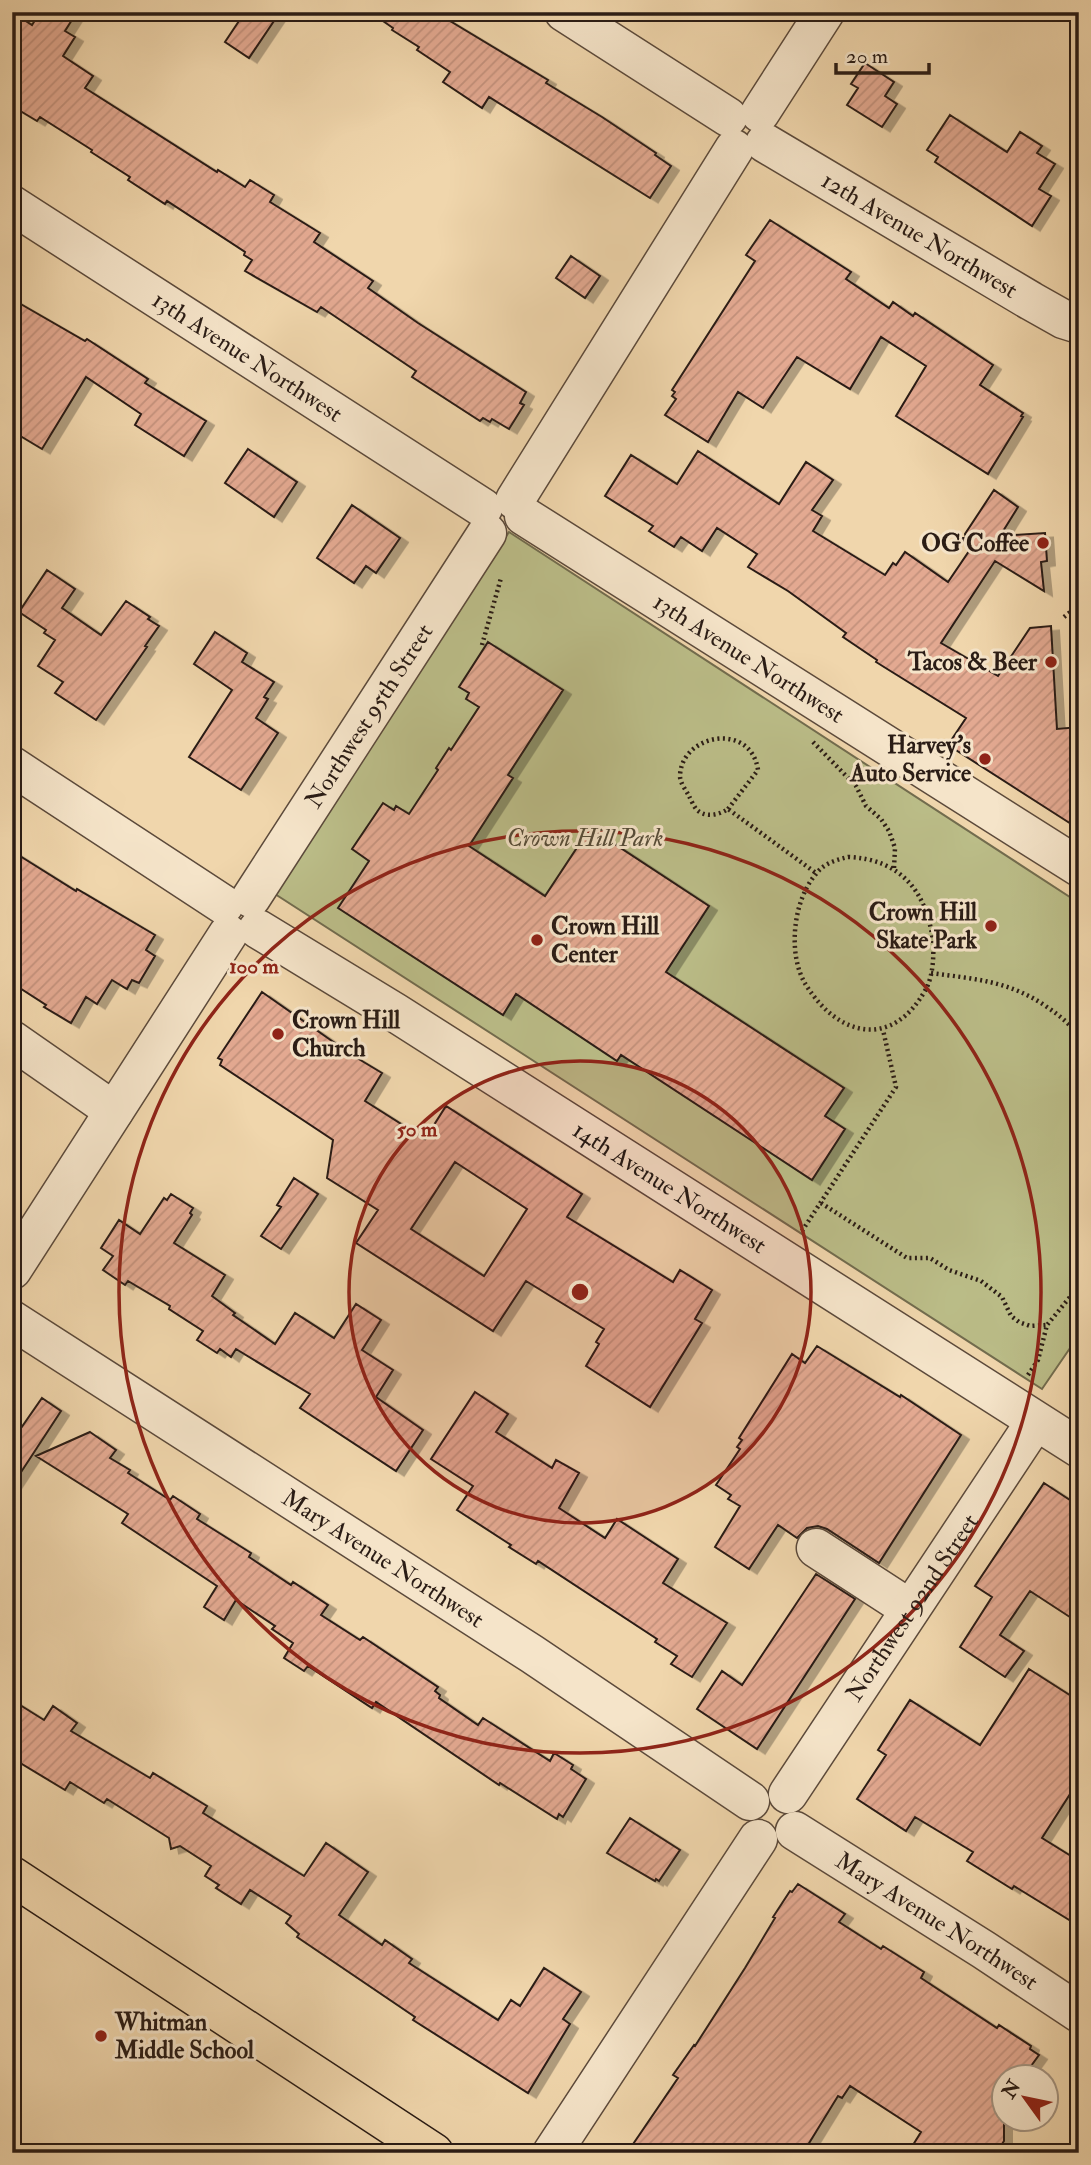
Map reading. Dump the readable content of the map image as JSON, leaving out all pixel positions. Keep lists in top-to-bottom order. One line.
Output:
{"streets":{"street":["12th Avenue Northwest","13th Avenue Northwest","Northwest 95th Street","14th Avenue Northwest","Mary Avenue Northwest","Northwest 92nd Street"]},"crossings":[["12th Avenue Northwest","Northwest 95th Street"],["13th Avenue Northwest","Northwest 95th Street"],["Northwest 95th Street","14th Avenue Northwest"],["14th Avenue Northwest","Northwest 92nd Street"],["Mary Avenue Northwest","Northwest 92nd Street"]],"parks":["Crown Hill Park"],"places":["OG Coffee","Tacos & Beer","Harvey's Auto Service","Crown Hill Skate Park","Crown Hill Center","Crown Hill Church","Whitman Middle School"],"scale_bar":"20 m","north":"top left","rings":["100 m","50 m"]}
